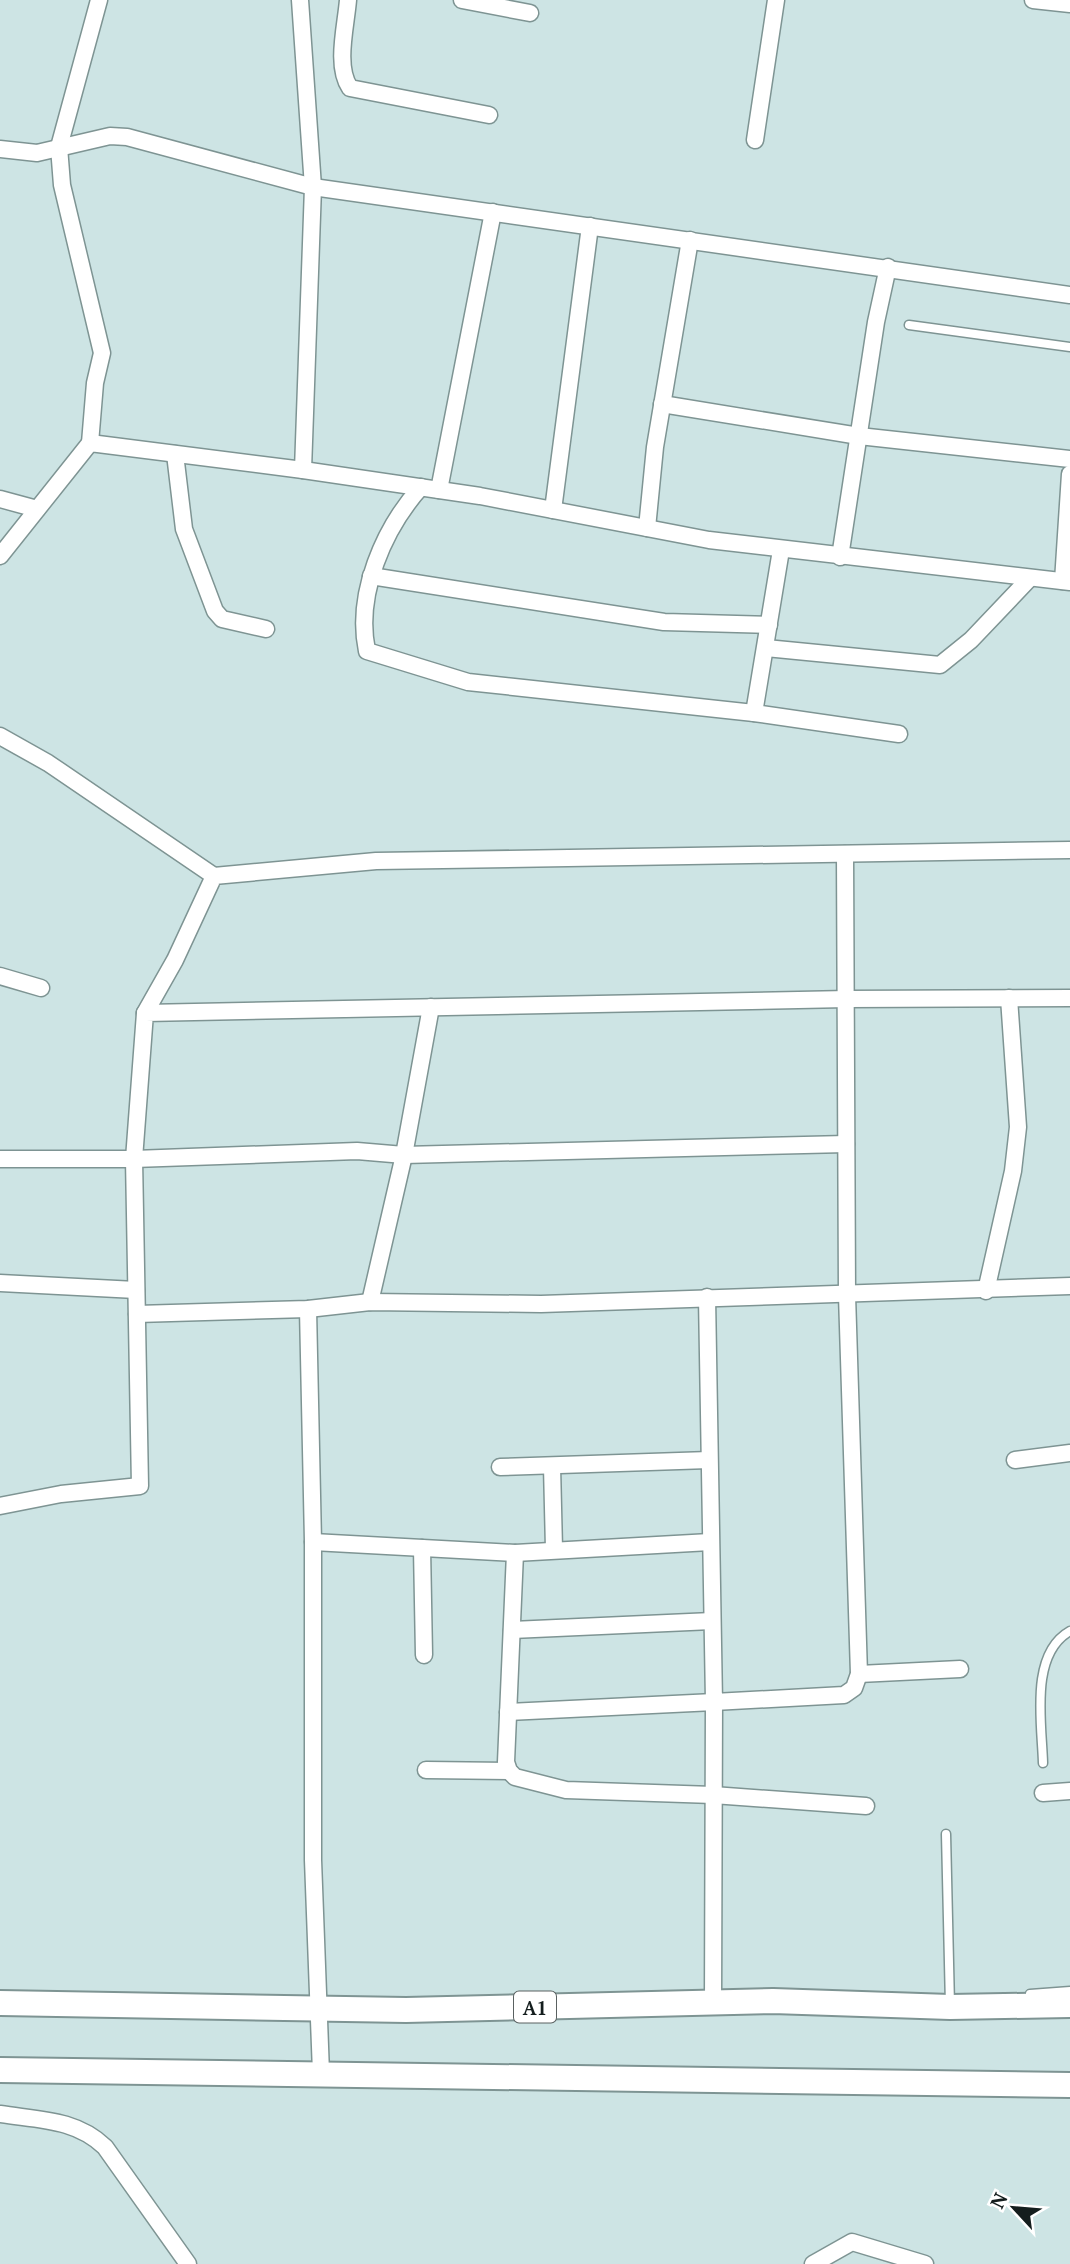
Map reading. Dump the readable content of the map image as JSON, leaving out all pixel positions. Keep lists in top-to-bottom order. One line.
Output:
{"streets":{"main road":["A1"]},"north":"top left"}
